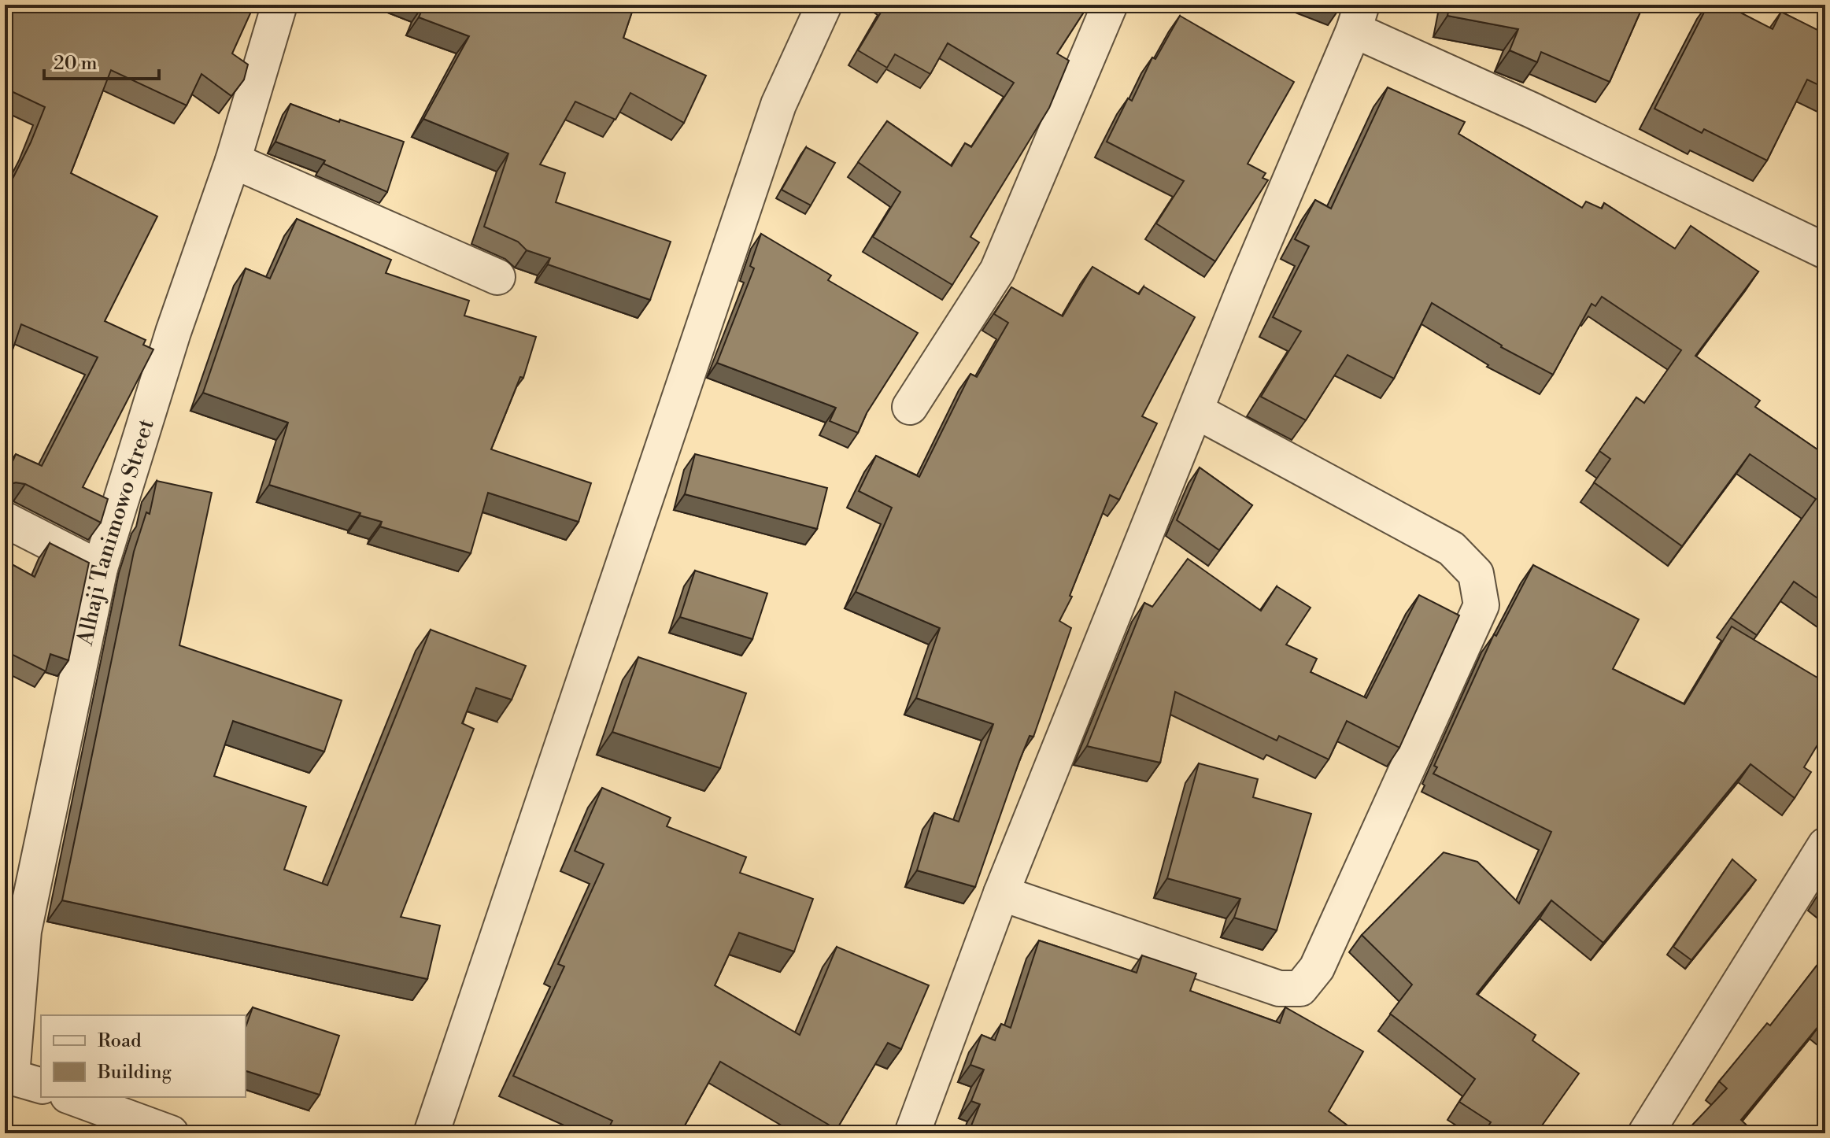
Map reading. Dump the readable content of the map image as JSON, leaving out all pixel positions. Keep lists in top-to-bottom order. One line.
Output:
{"streets":{"street":["Alhaji Tanimowo Street"]},"legend":["Road","Building"],"scale_bar":"20 m"}
